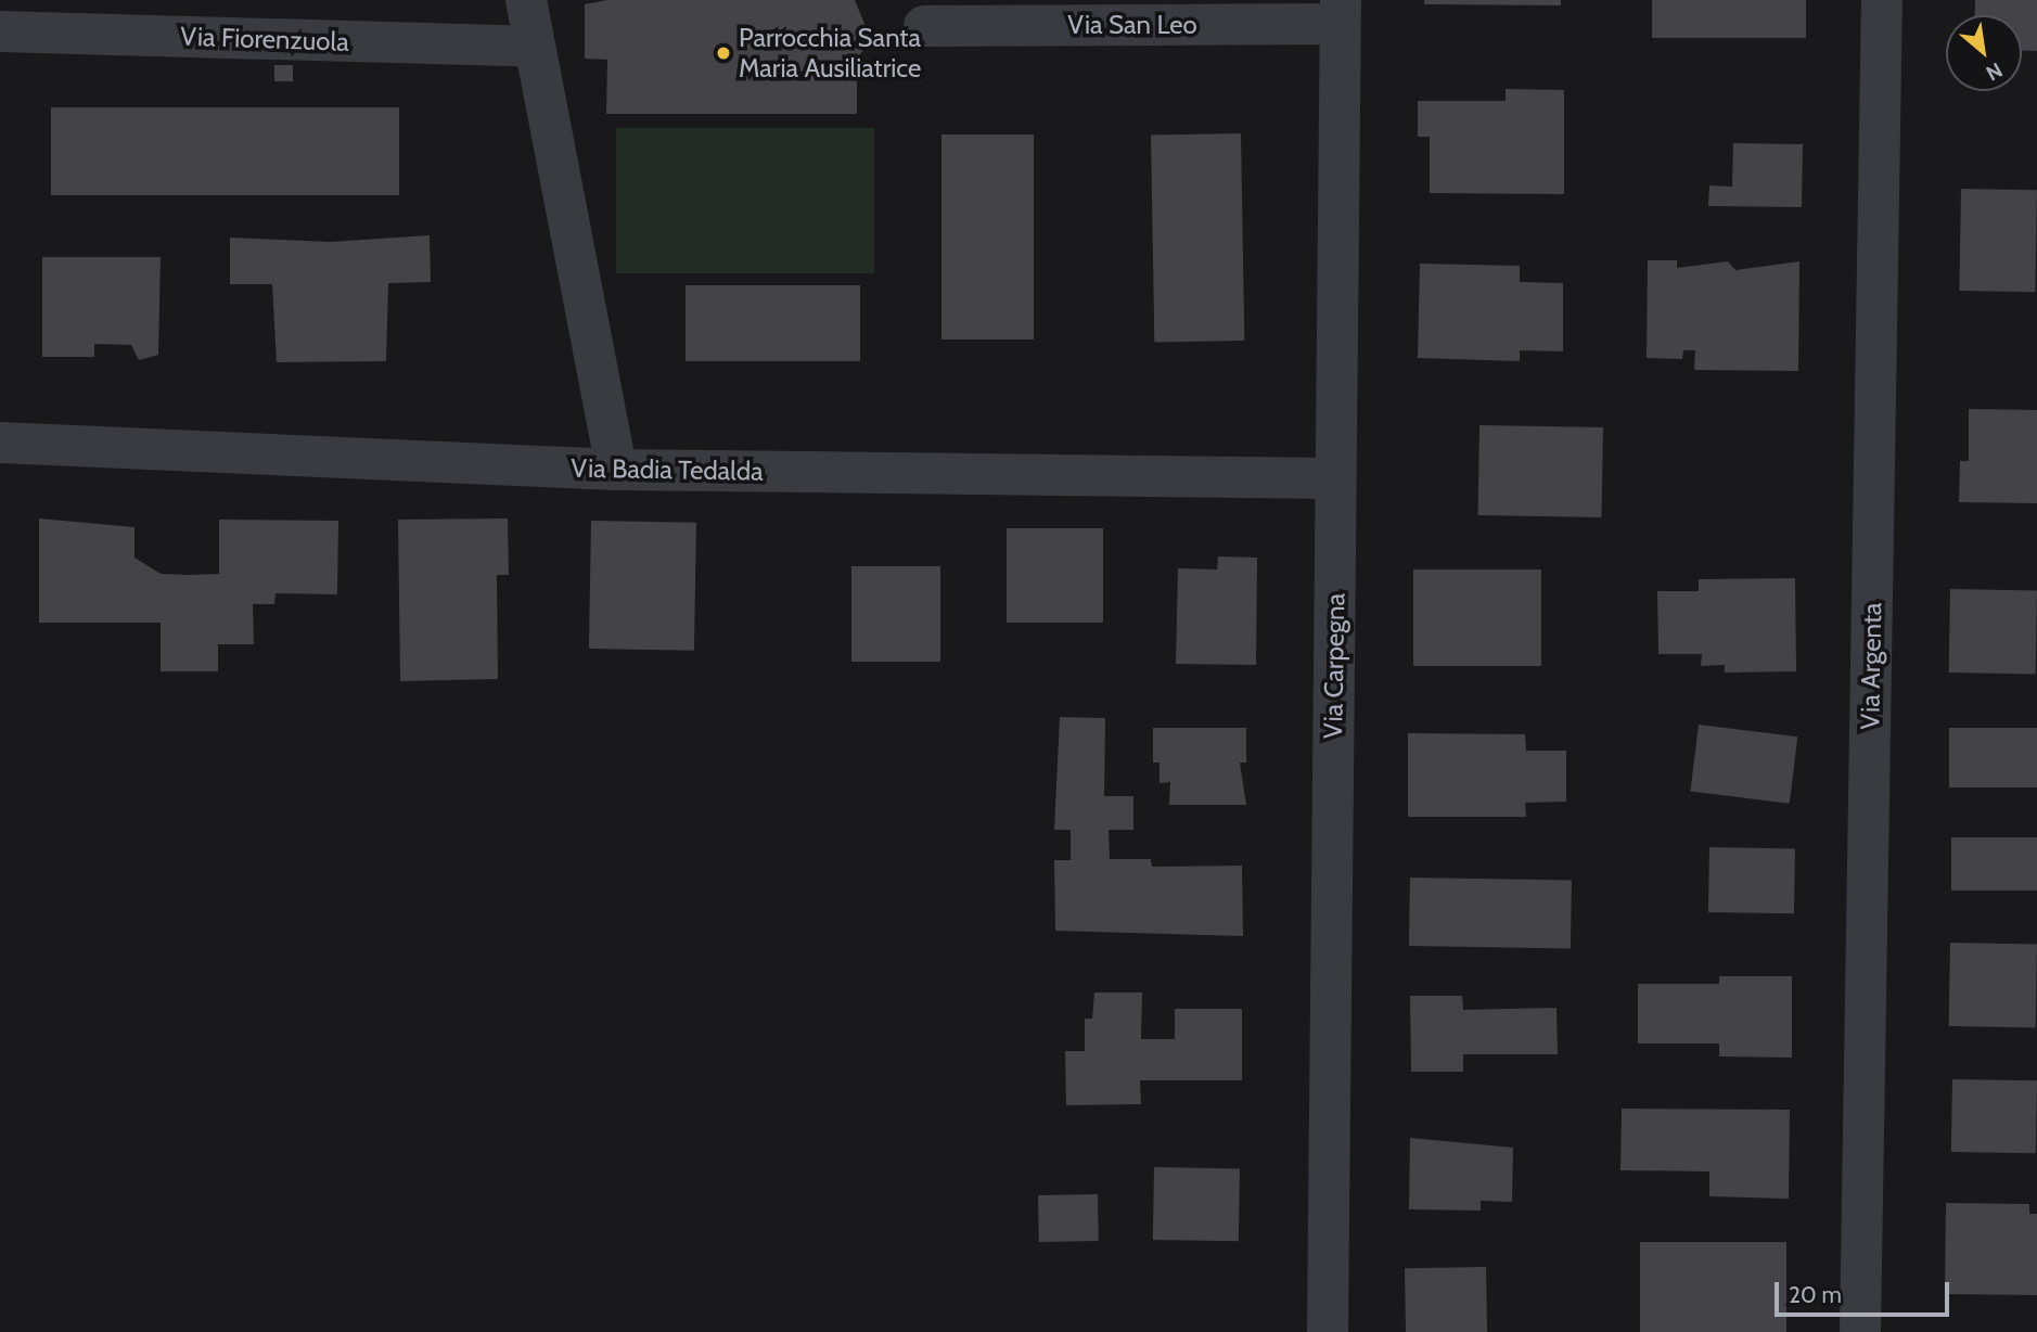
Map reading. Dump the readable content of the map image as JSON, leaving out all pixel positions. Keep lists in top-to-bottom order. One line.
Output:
{"streets":{"street":["Via San Leo","Via Fiorenzuola","Via Badia Tedalda","Via Carpegna","Via Argenta"]},"crossings":[["Via San Leo","Via Carpegna"],["Via Badia Tedalda","Via Carpegna"]],"places":["Parrocchia Santa Maria Ausiliatrice"],"scale_bar":"20 m","north":"bottom right"}
